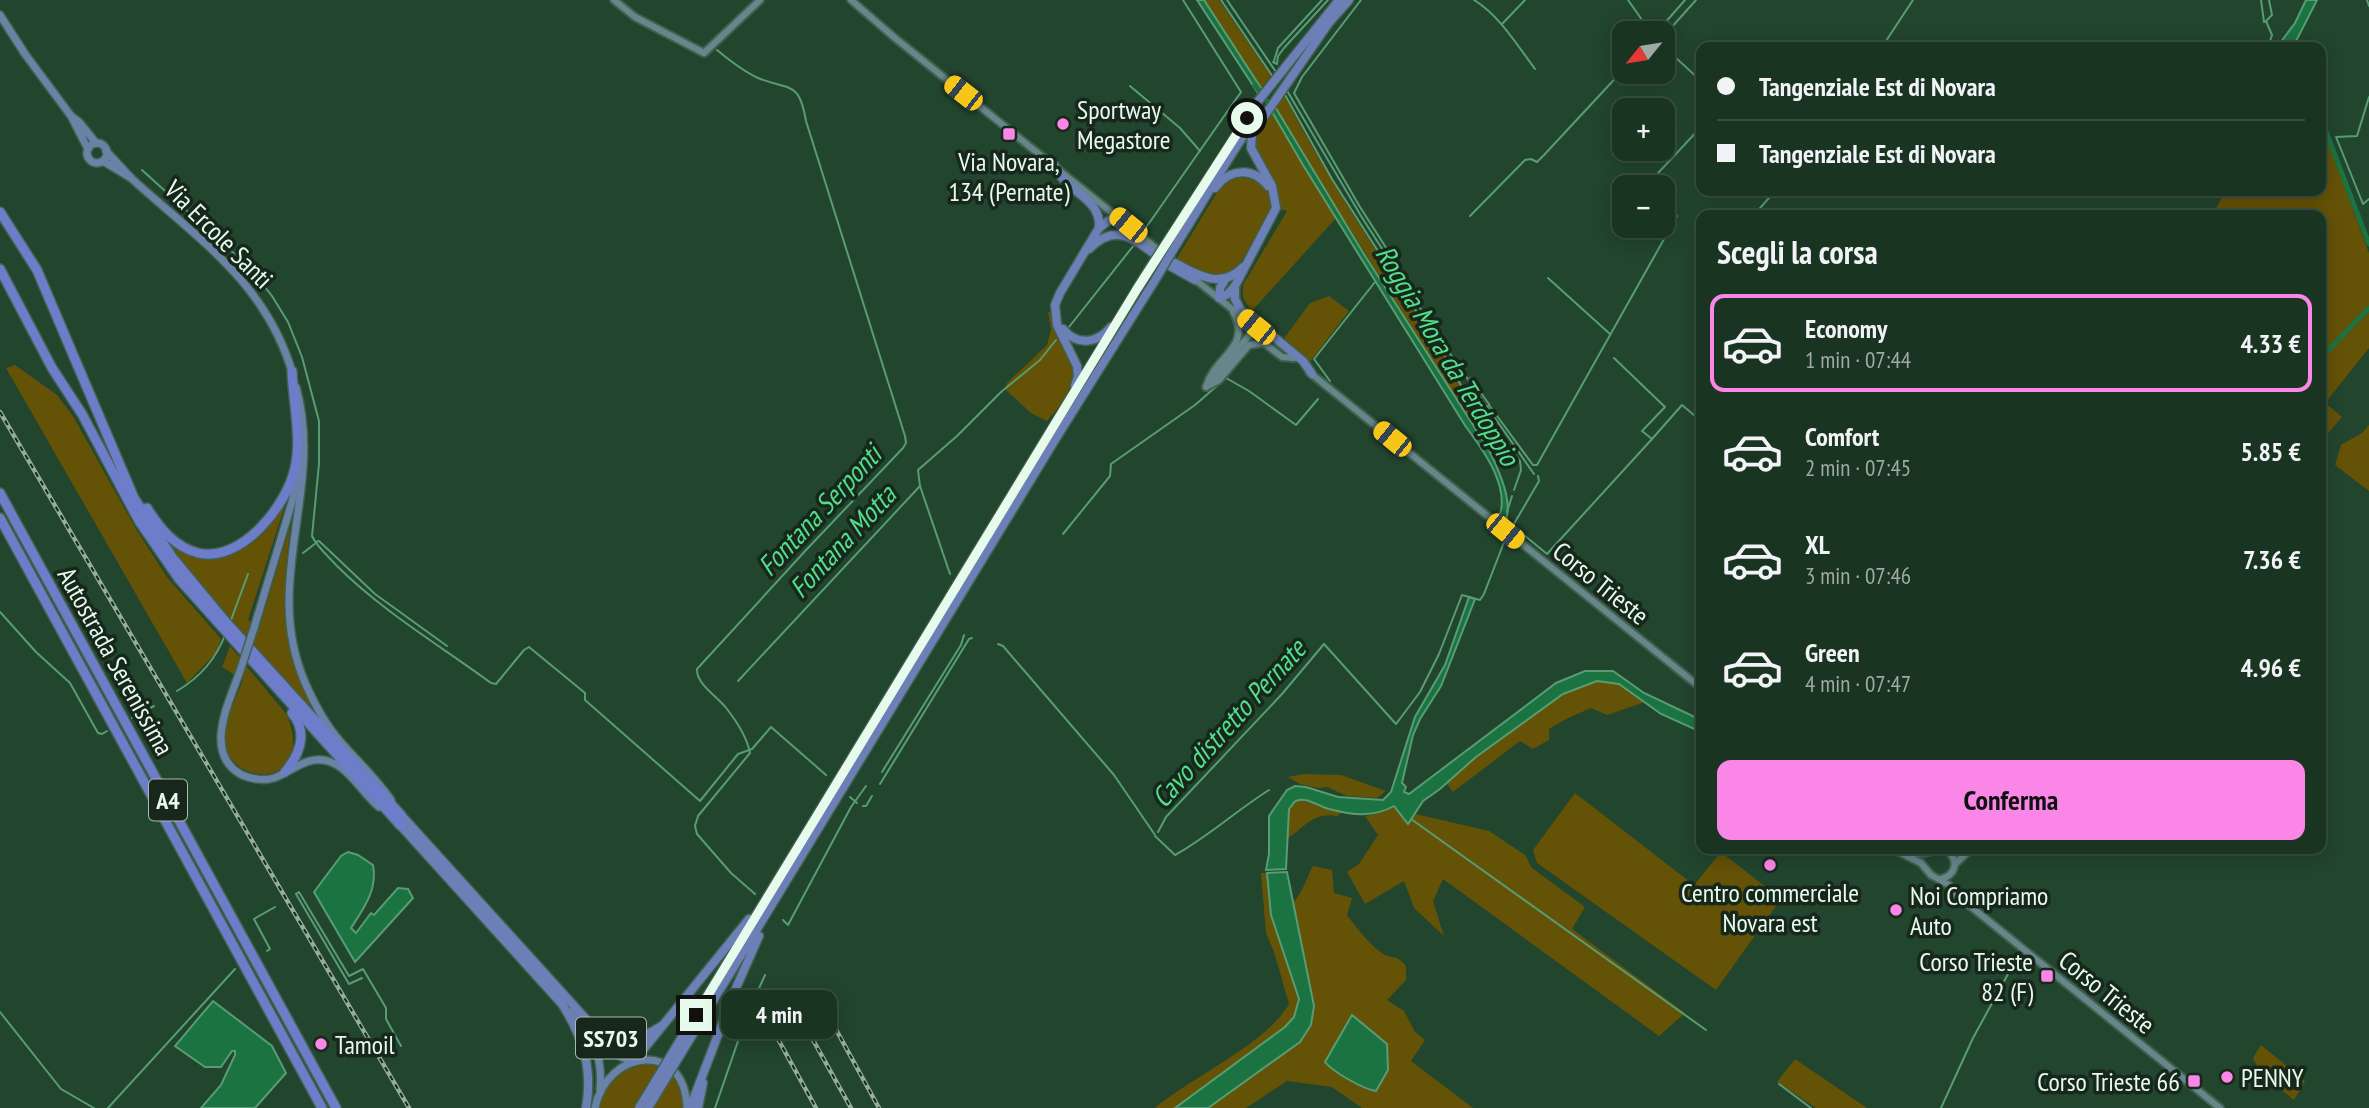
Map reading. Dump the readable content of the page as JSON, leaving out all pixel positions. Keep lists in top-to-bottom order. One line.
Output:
{"streets":{"highway":["Autostrada Serenissima","A4","SS703"],"main road":["Via Ercole Santi","Corso Trieste"]},"water":["Roggia Mora da Terdoppio","Fontana Serponti","Fontana Motta","Cavo distretto Pernate"],"places":{"other":["Sportway Megastore","Centro commerciale Novara est","Noi Compriamo Auto","Tamoil","PENNY"],"transit":["Via Novara, 134 (Pernate)","Corso Trieste 82 (F)","Corso Trieste 66"]},"north":"bottom left","page":{"map_buttons":["+","−"],"banner":["Tangenziale Est di Novara","Tangenziale Est di Novara"],"heading":"Scegli la corsa","list":[{"name":"Economy","note":"1 min · 07:44","value":"4.33 €"},{"name":"Comfort","note":"2 min · 07:45","value":"5.85 €"},{"name":"XL","note":"3 min · 07:46","value":"7.36 €"},{"name":"Green","note":"4 min · 07:47","value":"4.96 €"}],"buttons":"Conferma","bubble":"4 min"}}
